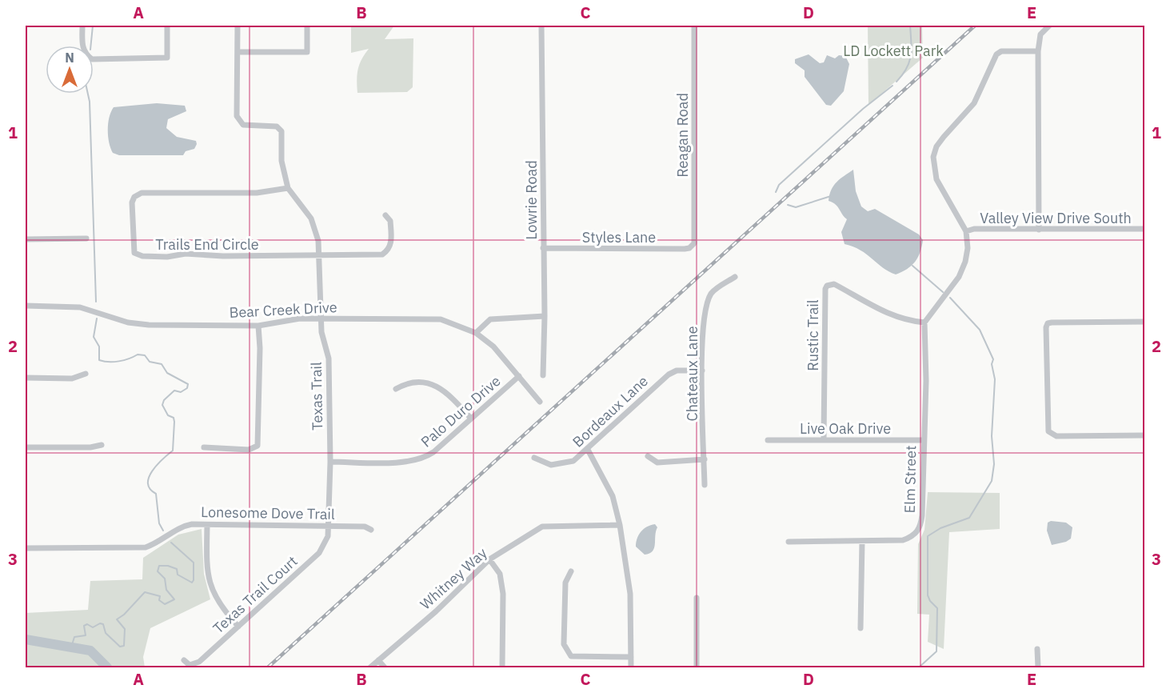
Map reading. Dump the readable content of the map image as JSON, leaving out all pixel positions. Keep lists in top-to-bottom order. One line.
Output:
{"streets":{"street":["Reagan Road","Lowrie Road","Valley View Drive South","Styles Lane","Trails End Circle","Bear Creek Drive","Rustic Trail","Chateaux Lane","Texas Trail","Palo Duro Drive","Bordeaux Lane","Live Oak Drive","Elm Street","Lonesome Dove Trail","Whitney Way","Texas Trail Court"]},"crossings":[["Reagan Road","Styles Lane"],["Lowrie Road","Styles Lane"],["Trails End Circle","Texas Trail"],["Bear Creek Drive","Texas Trail"],["Bear Creek Drive","Palo Duro Drive"],["Rustic Trail","Live Oak Drive"],["Rustic Trail","Elm Street"],["Chateaux Lane","Bordeaux Lane"],["Texas Trail","Palo Duro Drive"],["Texas Trail","Lonesome Dove Trail"],["Texas Trail","Texas Trail Court"],["Live Oak Drive","Elm Street"],["Lonesome Dove Trail","Texas Trail Court"]],"parks":["LD Lockett Park"],"north":"top","grid":{"columns":["A","B","C","D","E"],"rows":["1","2","3"]}}
